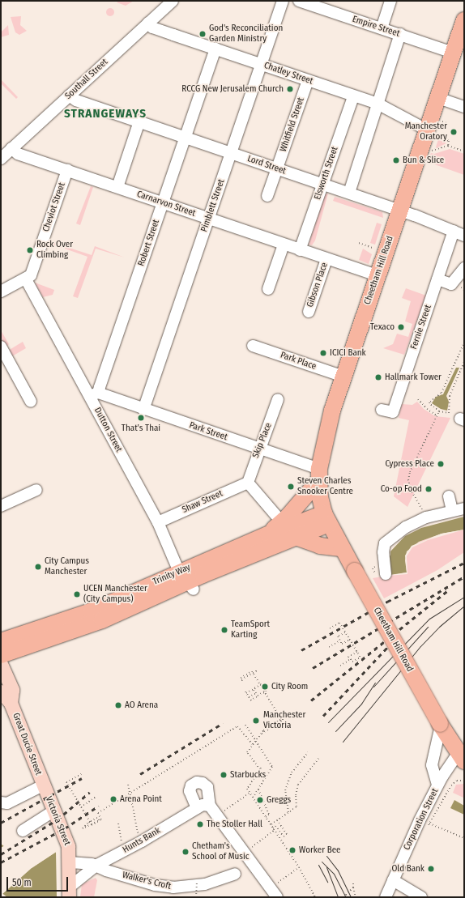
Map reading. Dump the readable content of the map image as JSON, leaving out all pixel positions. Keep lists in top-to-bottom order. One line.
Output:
{"streets":{"highway":["Cheetham Hill Road","Trinity Way"],"main road":["Great Ducie Street","Victoria Street"],"street":["Empire Street","Chatley Street","Southall Street","Whitfield Street","Lord Street","Elsworth Street","Carnarvon Street","Pimblett Street","Cheviot Street","Robert Street","Gibson Place","Fernie Street","Park Place","Dutton Street","Park Street","Skip Place","Shaw Street","Corporation Street","Hunts Bank","Walker's Croft"]},"crossings":[["Empire Street","Cheetham Hill Road"],["Chatley Street","Southall Street"],["Chatley Street","Whitfield Street"],["Chatley Street","Elsworth Street"],["Chatley Street","Pimblett Street"],["Chatley Street","Robert Street"],["Chatley Street","Cheetham Hill Road"],["Southall Street","Lord Street"],["Southall Street","Carnarvon Street"],["Whitfield Street","Lord Street"],["Lord Street","Elsworth Street"],["Lord Street","Pimblett Street"],["Lord Street","Robert Street"],["Lord Street","Cheetham Hill Road"],["Lord Street","Fernie Street"],["Elsworth Street","Carnarvon Street"],["Carnarvon Street","Pimblett Street"],["Carnarvon Street","Cheviot Street"],["Carnarvon Street","Robert Street"],["Carnarvon Street","Cheetham Hill Road"],["Carnarvon Street","Gibson Place"],["Pimblett Street","Park Street"],["Cheviot Street","Dutton Street"],["Robert Street","Dutton Street"],["Robert Street","Park Street"],["Cheetham Hill Road","Park Place"],["Cheetham Hill Road","Park Street"],["Cheetham Hill Road","Trinity Way"],["Cheetham Hill Road","Corporation Street"],["Dutton Street","Park Street"],["Dutton Street","Shaw Street"],["Dutton Street","Trinity Way"],["Park Street","Skip Place"],["Skip Place","Shaw Street"],["Great Ducie Street","Victoria Street"],["Victoria Street","Hunts Bank"],["Hunts Bank","Walker's Croft"]],"districts":["STRANGEWAYS"],"places":["God's Reconciliation Garden Ministry","RCCG New Jerusalem Church","Manchester Oratory","Bun & Slice","Rock Over Climbing","Texaco","ICICI Bank","Hallmark Tower","That’s Thai","Cypress Place","Steven Charles Snooker Centre","Co-op Food","City Campus Manchester","UCEN Manchester (City Campus)","TeamSport Karting","City Room","AO Arena","Manchester Victoria","Starbucks","Arena Point","Greggs","The Stoller Hall","Worker Bee","Chetham's School of Music","Old Bank"],"scale_bar":"50 m"}
